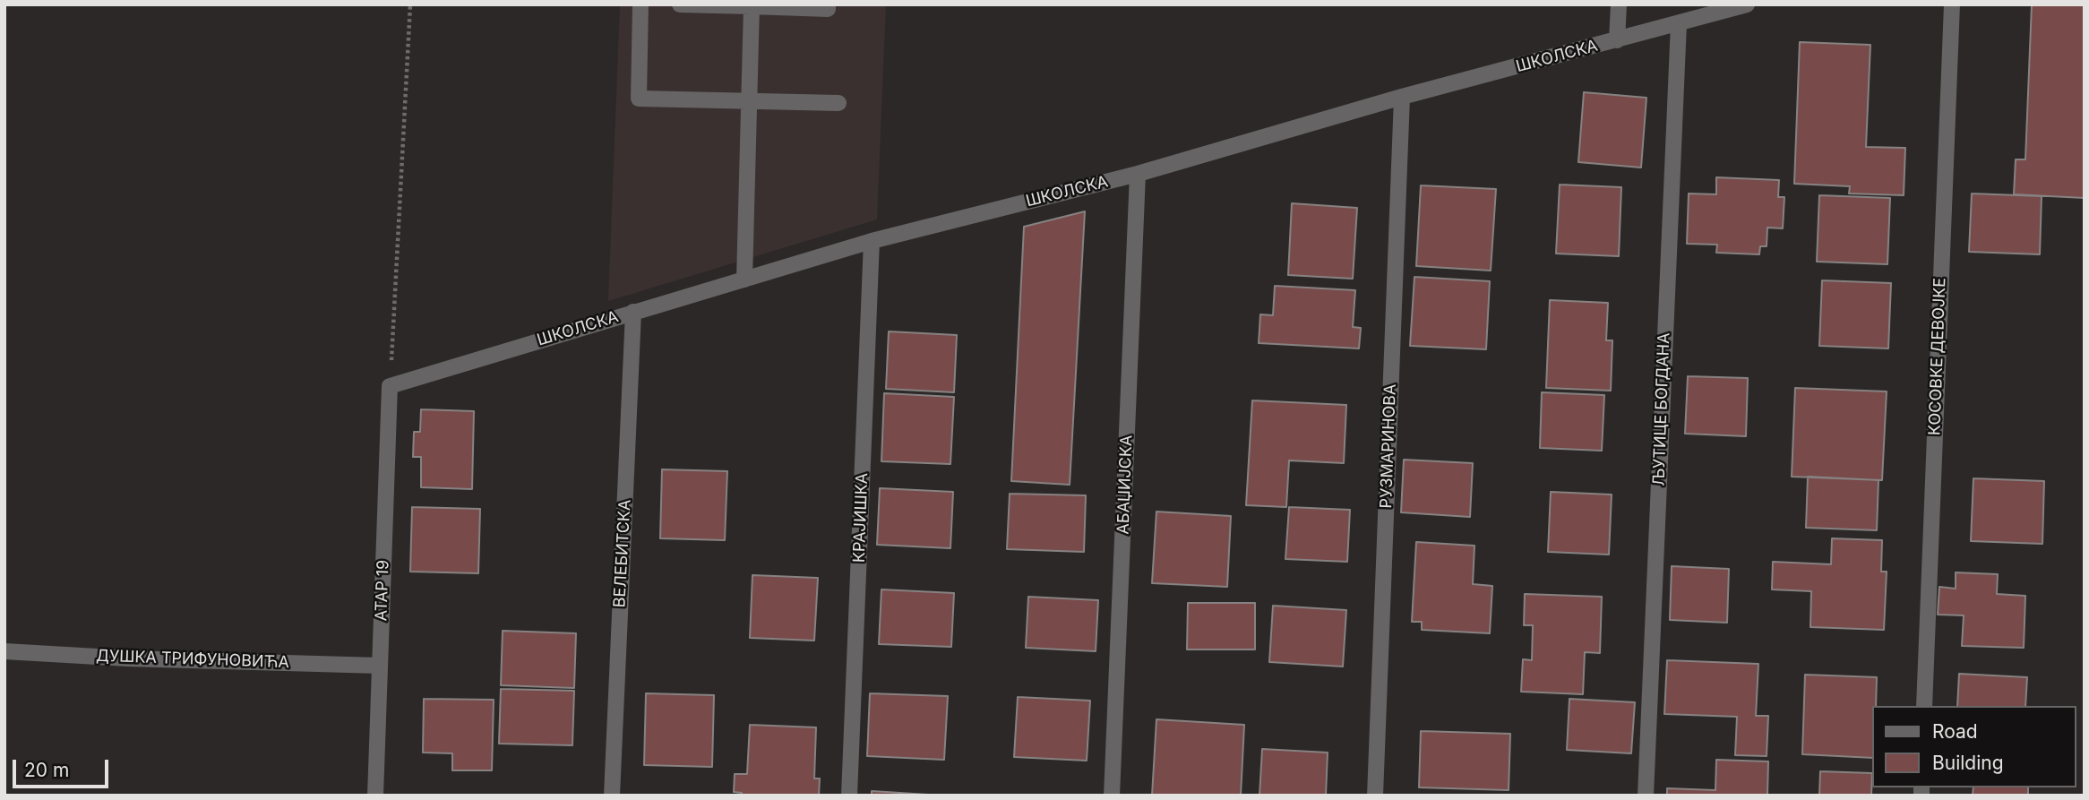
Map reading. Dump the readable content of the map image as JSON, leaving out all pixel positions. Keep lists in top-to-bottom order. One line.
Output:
{"streets":{"street":["ШКОЛСКА","КОСОВКЕ ДЕВОЈКЕ","ЉУТИЦЕ БОГДАНА","РУЗМАРИНОВА","АБАЏИЈСКА","КРАЈИШКА","ВЕЛЕБИТСКА","АТАР 19","ДУШКА ТРИФУНОВИЋА"]},"crossings":[["ШКОЛСКА","ЉУТИЦЕ БОГДАНА"],["ШКОЛСКА","РУЗМАРИНОВА"],["ШКОЛСКА","АБАЏИЈСКА"],["ШКОЛСКА","КРАЈИШКА"],["ШКОЛСКА","ВЕЛЕБИТСКА"],["ШКОЛСКА","АТАР 19"],["АТАР 19","ДУШКА ТРИФУНОВИЋА"]],"legend":["Road","Building"],"scale_bar":"20 m"}
